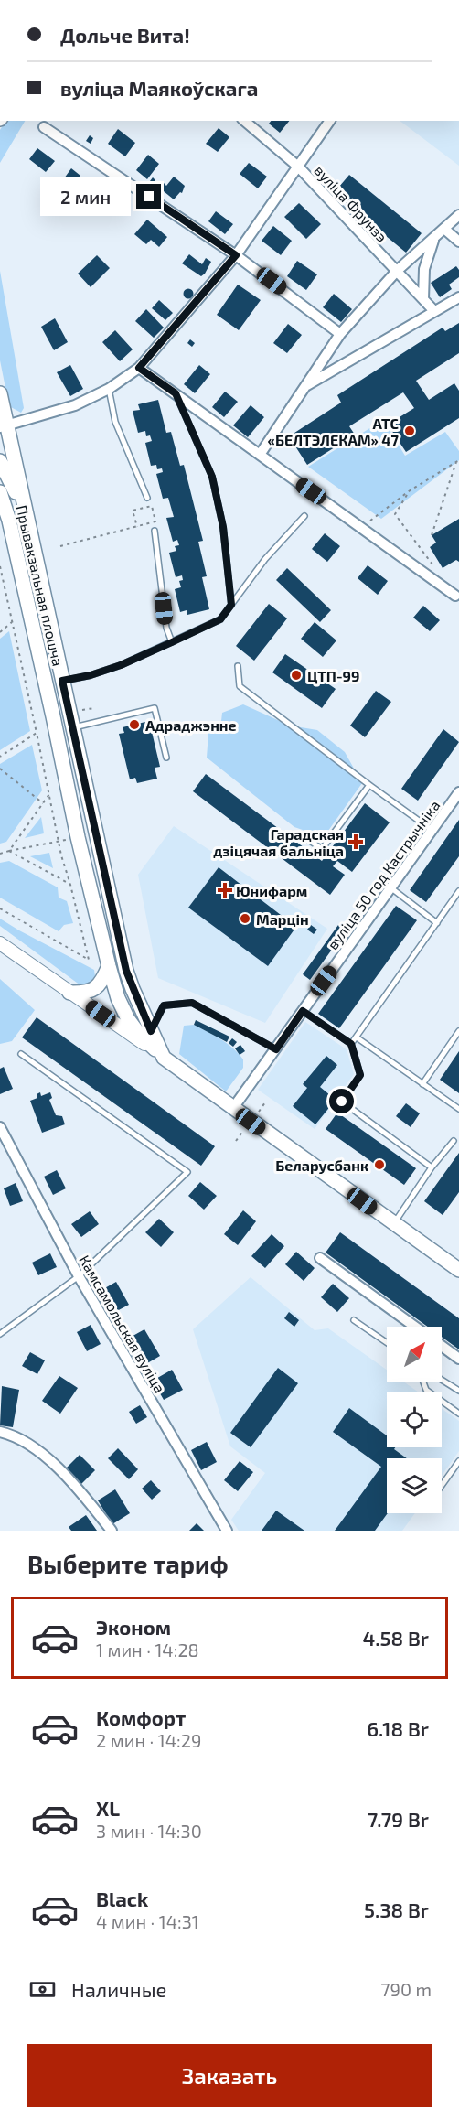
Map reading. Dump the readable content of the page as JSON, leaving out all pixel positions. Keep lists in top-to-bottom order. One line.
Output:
{"streets":{"main road":["Прывакзальная плошча"],"street":["вуліца Фрунзэ","вуліца 50 год Кастрычніка","Камсамольская вуліца"]},"crossings":[["Прывакзальная плошча","вуліца 50 год Кастрычніка"]],"places":{"other":["АТС «БЕЛТЭЛЕКАМ» 47","ЦТП-99","Адраджэнне","Марцін","Беларусбанк"],"health":["Гарадская дзіцячая бальніца","Юнифарм"]},"north":"top right","page":{"banner":["Дольче Вита!","вуліца Маякоўскага"],"bubble":"2 мин","heading":"Выберите тариф","list":[{"name":"Эконом","note":"1 мин · 14:28","value":"4.58 Br"},{"name":"Комфорт","note":"2 мин · 14:29","value":"6.18 Br"},{"name":"XL","note":"3 мин · 14:30","value":"7.79 Br"},{"name":"Black","note":"4 мин · 14:31","value":"5.38 Br"}],"pay":["Наличные","790 m"],"buttons":"Заказать"}}
